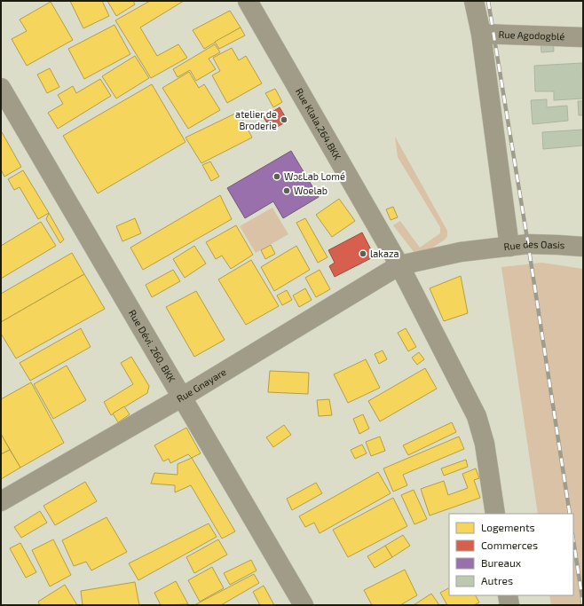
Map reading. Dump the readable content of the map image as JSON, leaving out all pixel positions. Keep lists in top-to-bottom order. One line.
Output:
{"streets":{"street":["Rue Agodogblé","Rue Klala,264.BKK","Rue des Oasis","Rue Dévi. 260. BKK","Rue Gnayare"]},"crossings":[["Rue Klala,264.BKK","Rue Gnayare"],["Rue des Oasis","Rue Gnayare"],["Rue Dévi. 260. BKK","Rue Gnayare"]],"places":["atelier de Broderie","WɔɛLab Lomé","Woelab","lakaza"],"legend":["Logements","Commerces","Bureaux","Autres"]}
